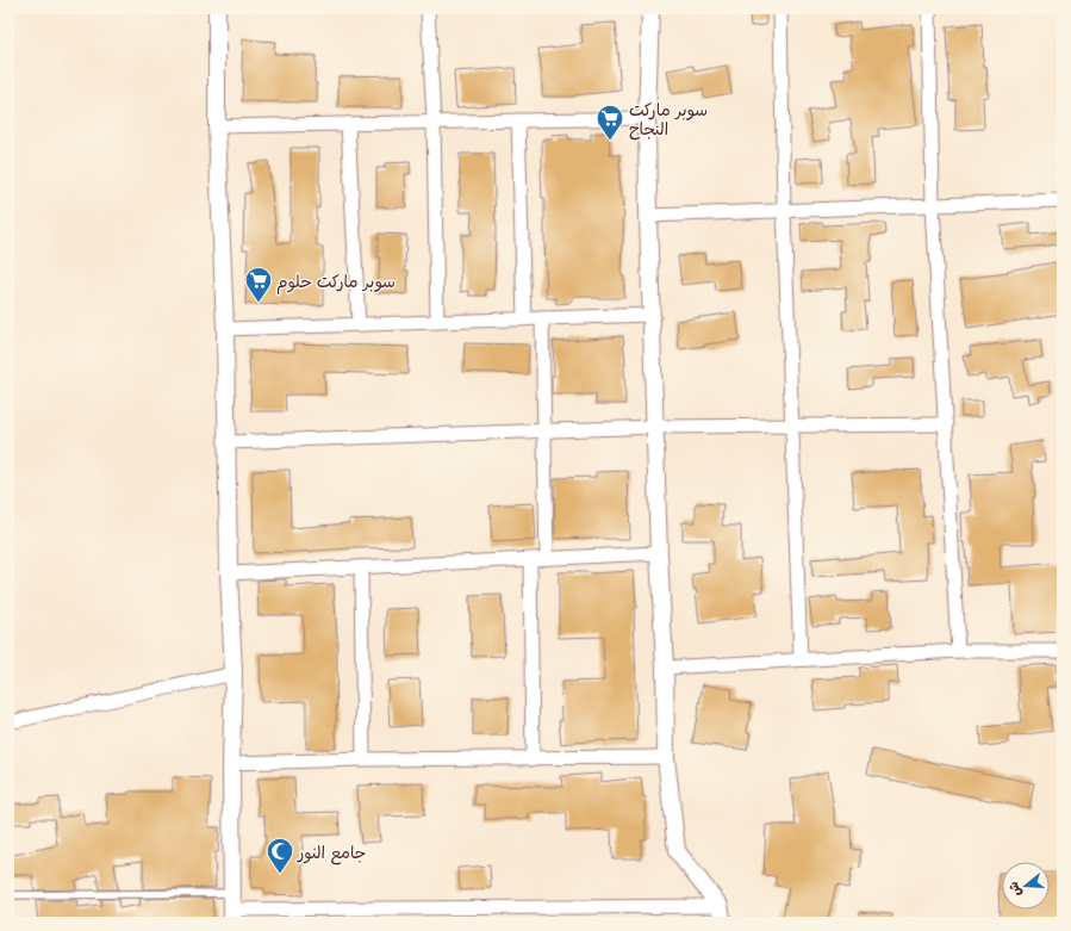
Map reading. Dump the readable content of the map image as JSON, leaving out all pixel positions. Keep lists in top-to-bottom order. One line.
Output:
{"places":{"supermarket":["سوبر ماركت النجاح","سوبر ماركت حلوم"],"mosque":["جامع النور"]},"north":"left"}
